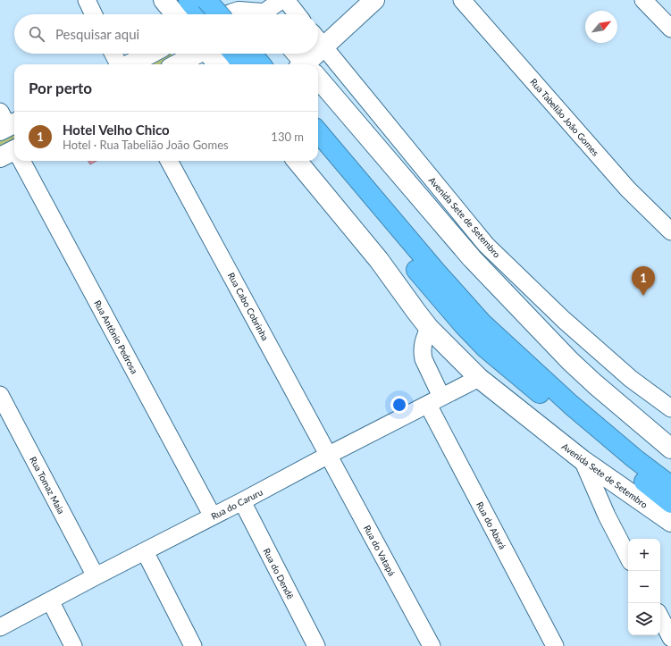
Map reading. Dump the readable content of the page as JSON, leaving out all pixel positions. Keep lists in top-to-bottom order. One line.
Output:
{"streets":{"highway":["Avenida Sete de Setembro"],"street":["Rua Tabelião João Gomes","Rua Cabo Cobrinha","Rua Antônio Pedrosa","Rua Tomaz Maia","Rua do Caruru","Rua do Abará","Rua do Vatapá","Rua do Dendê"]},"crossings":[["Avenida Sete de Setembro","Rua do Caruru"],["Rua Cabo Cobrinha","Rua do Caruru"],["Rua Cabo Cobrinha","Rua do Vatapá"],["Rua Antônio Pedrosa","Rua do Caruru"],["Rua Tomaz Maia","Rua do Caruru"],["Rua do Caruru","Rua do Abará"],["Rua do Caruru","Rua do Vatapá"],["Rua do Caruru","Rua do Dendê"]],"north":"top right","page":{"search":"Pesquisar aqui","heading":"Por perto","list":[{"mark":"1","name":"Hotel Velho Chico","note":"Hotel · Rua Tabelião João Gomes","value":"130 m"}],"pins":"1","map_buttons":["+","−"]}}
